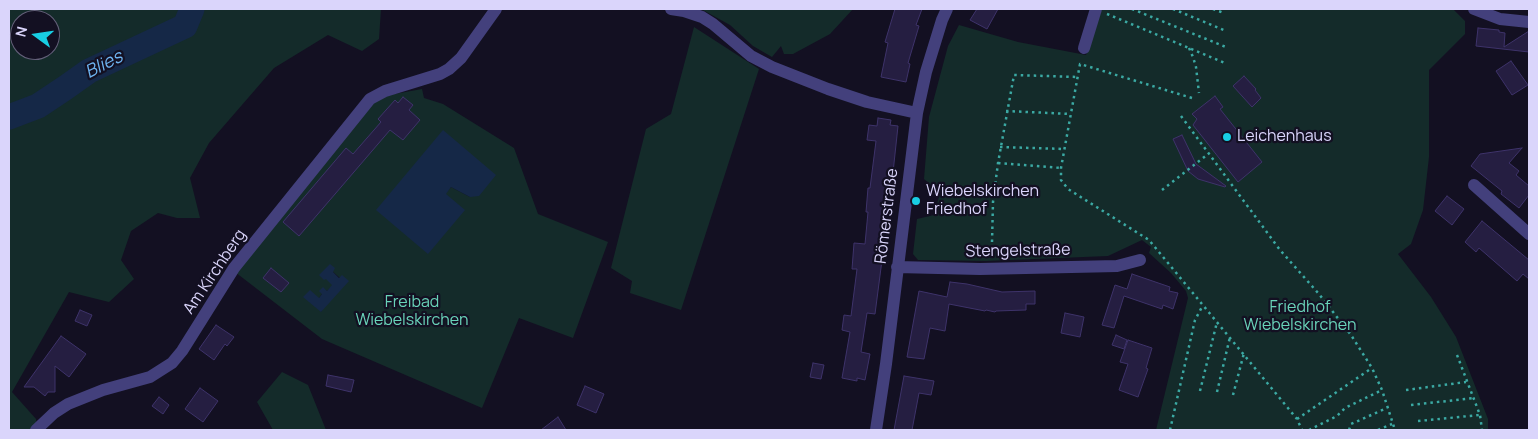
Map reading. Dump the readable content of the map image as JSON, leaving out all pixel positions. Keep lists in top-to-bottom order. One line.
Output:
{"streets":{"street":["Römerstraße","Stengelstraße","Am Kirchberg"]},"crossings":[["Römerstraße","Stengelstraße"]],"water":["Blies"],"parks":["Freibad Wiebelskirchen","Friedhof Wiebelskirchen"],"places":["Leichenhaus","Wiebelskirchen Friedhof"],"north":"left"}
